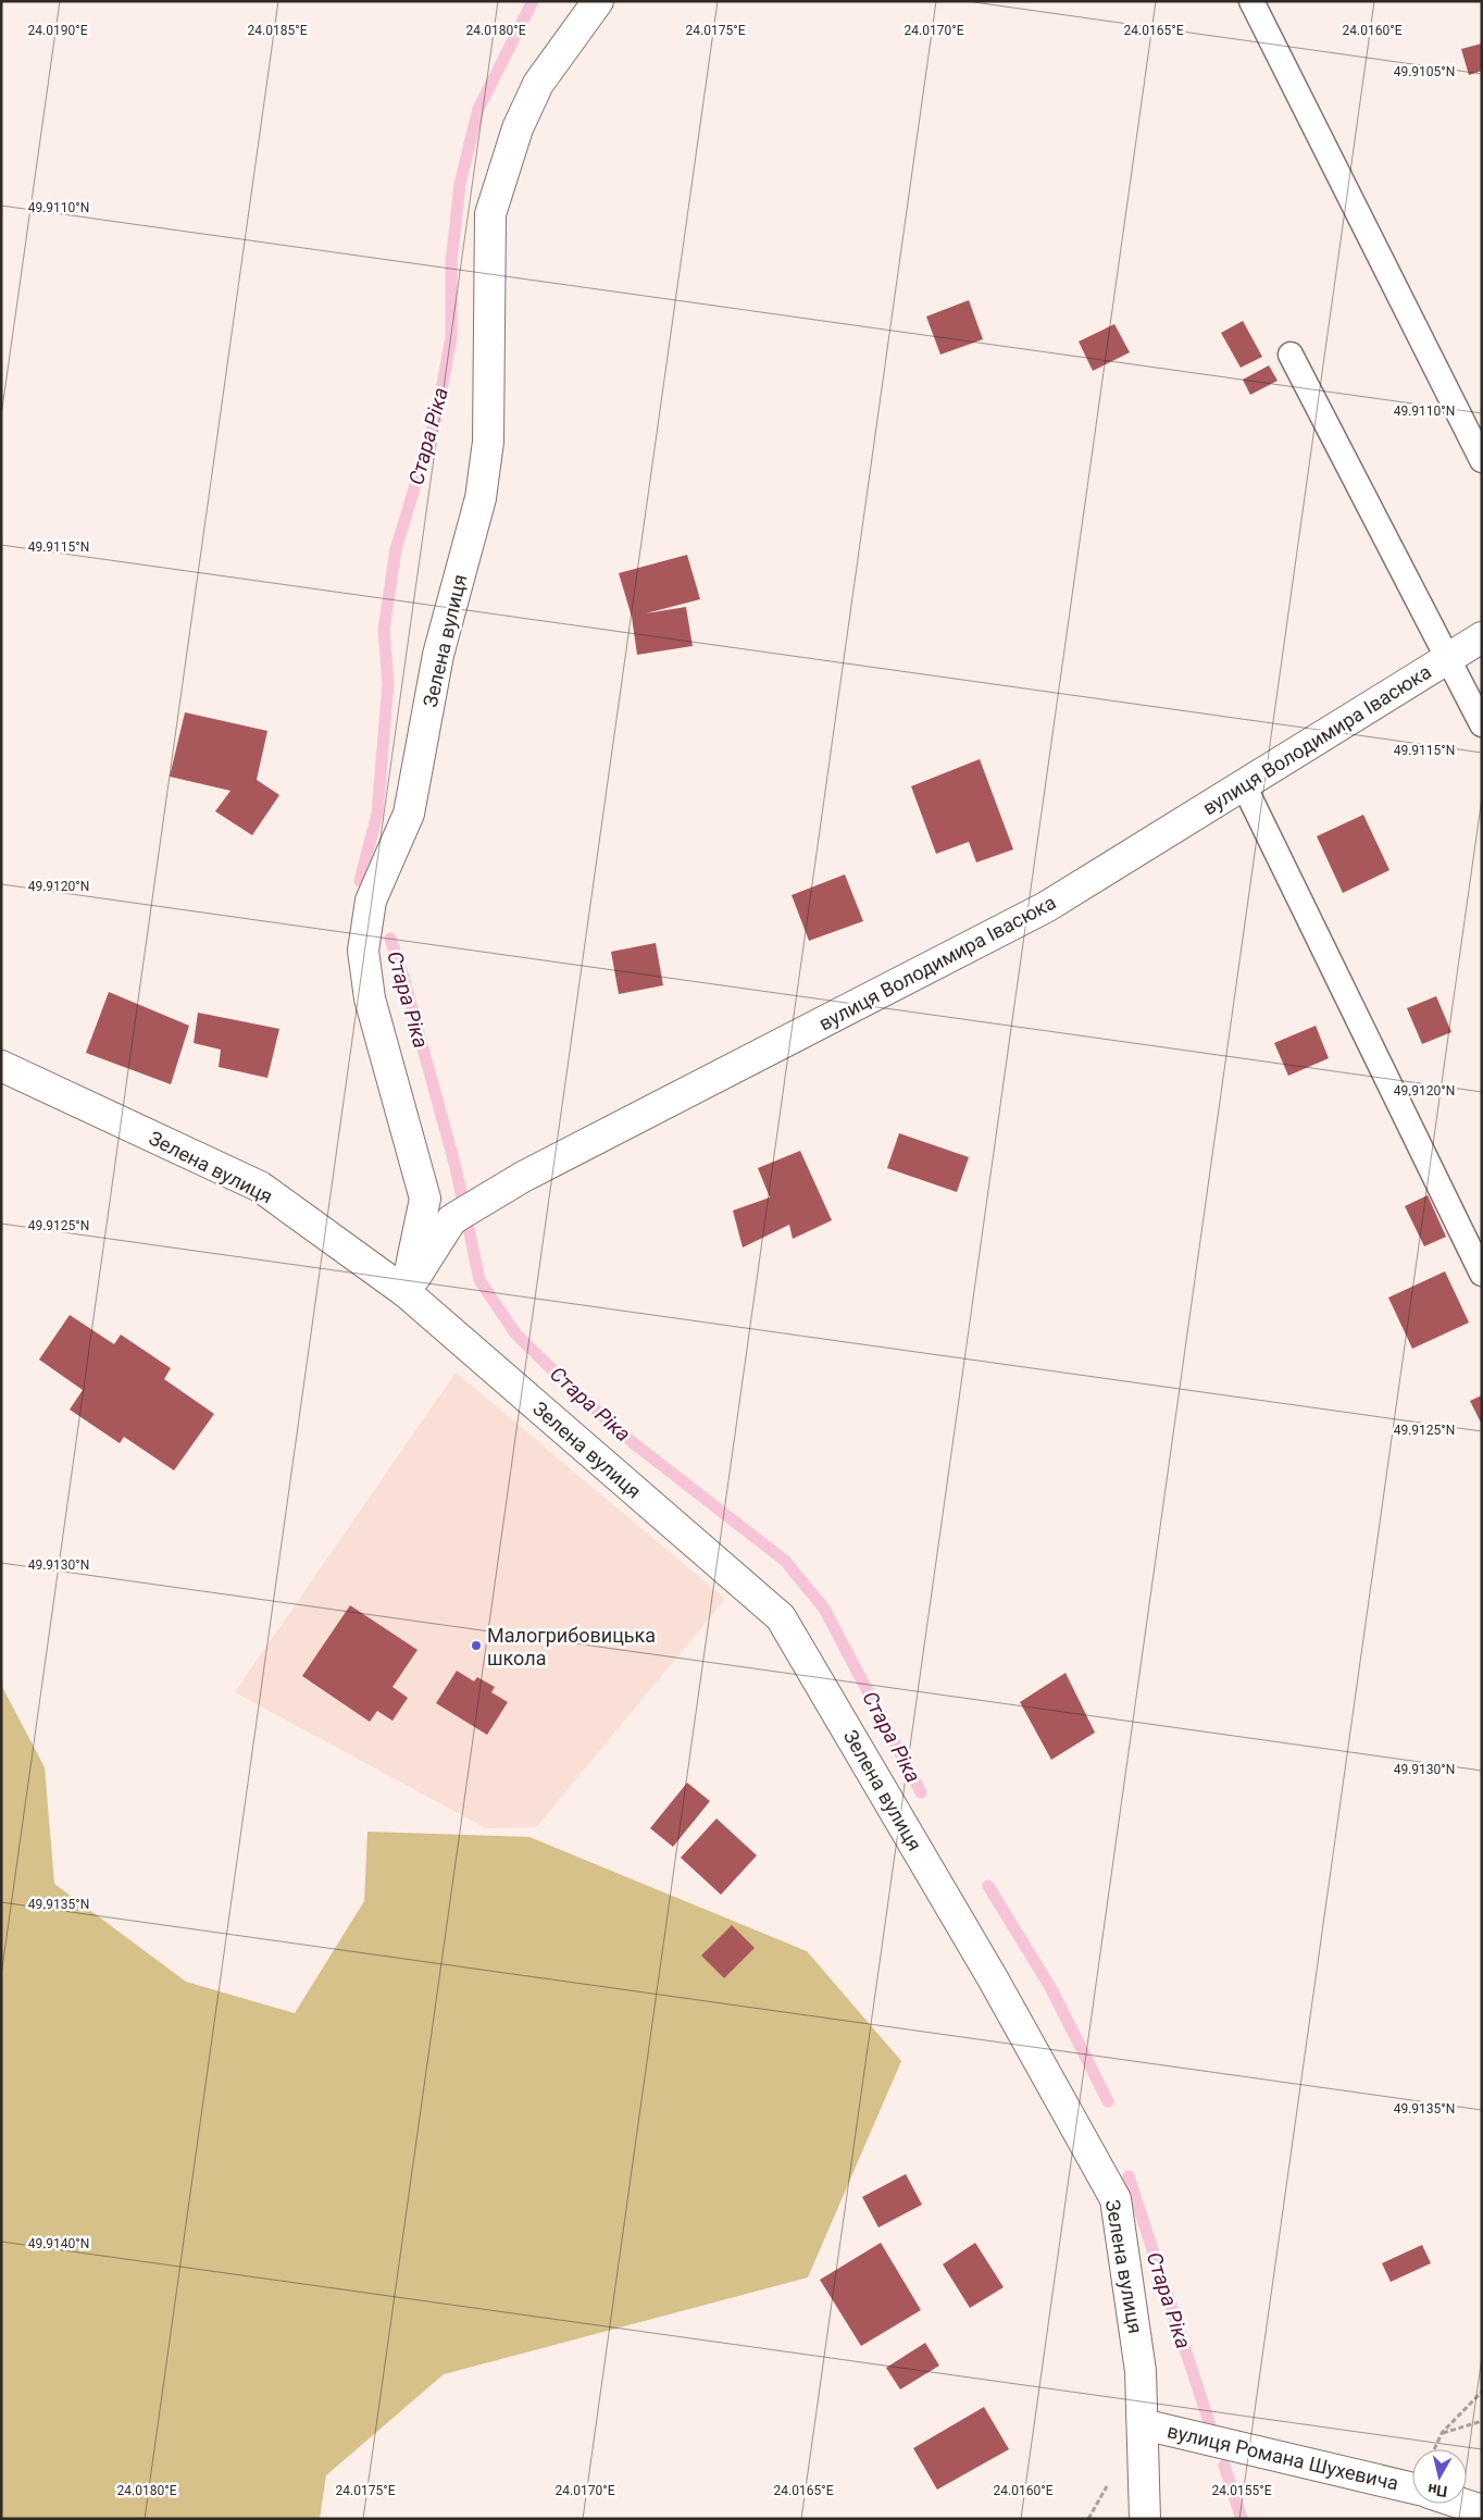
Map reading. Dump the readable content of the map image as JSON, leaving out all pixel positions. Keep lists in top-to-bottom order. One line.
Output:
{"streets":{"street":["Зелена вулиця","вулиця Володимира Івасюка","вулиця Романа Шухевича"]},"crossings":[["Зелена вулиця","вулиця Володимира Івасюка"],["Зелена вулиця","вулиця Романа Шухевича"]],"water":["Стара Ріка"],"places":["Малогрибовицька школа"],"north":"bottom","coordinates":["24.0190°E","24.0185°E","24.0180°E","24.0175°E","24.0170°E","24.0165°E","24.0160°E","49.9105°N","49.9110°N","49.9115°N","49.9120°N","49.9125°N","49.9130°N","49.9135°N","49.9140°N","24.0155°E"]}
